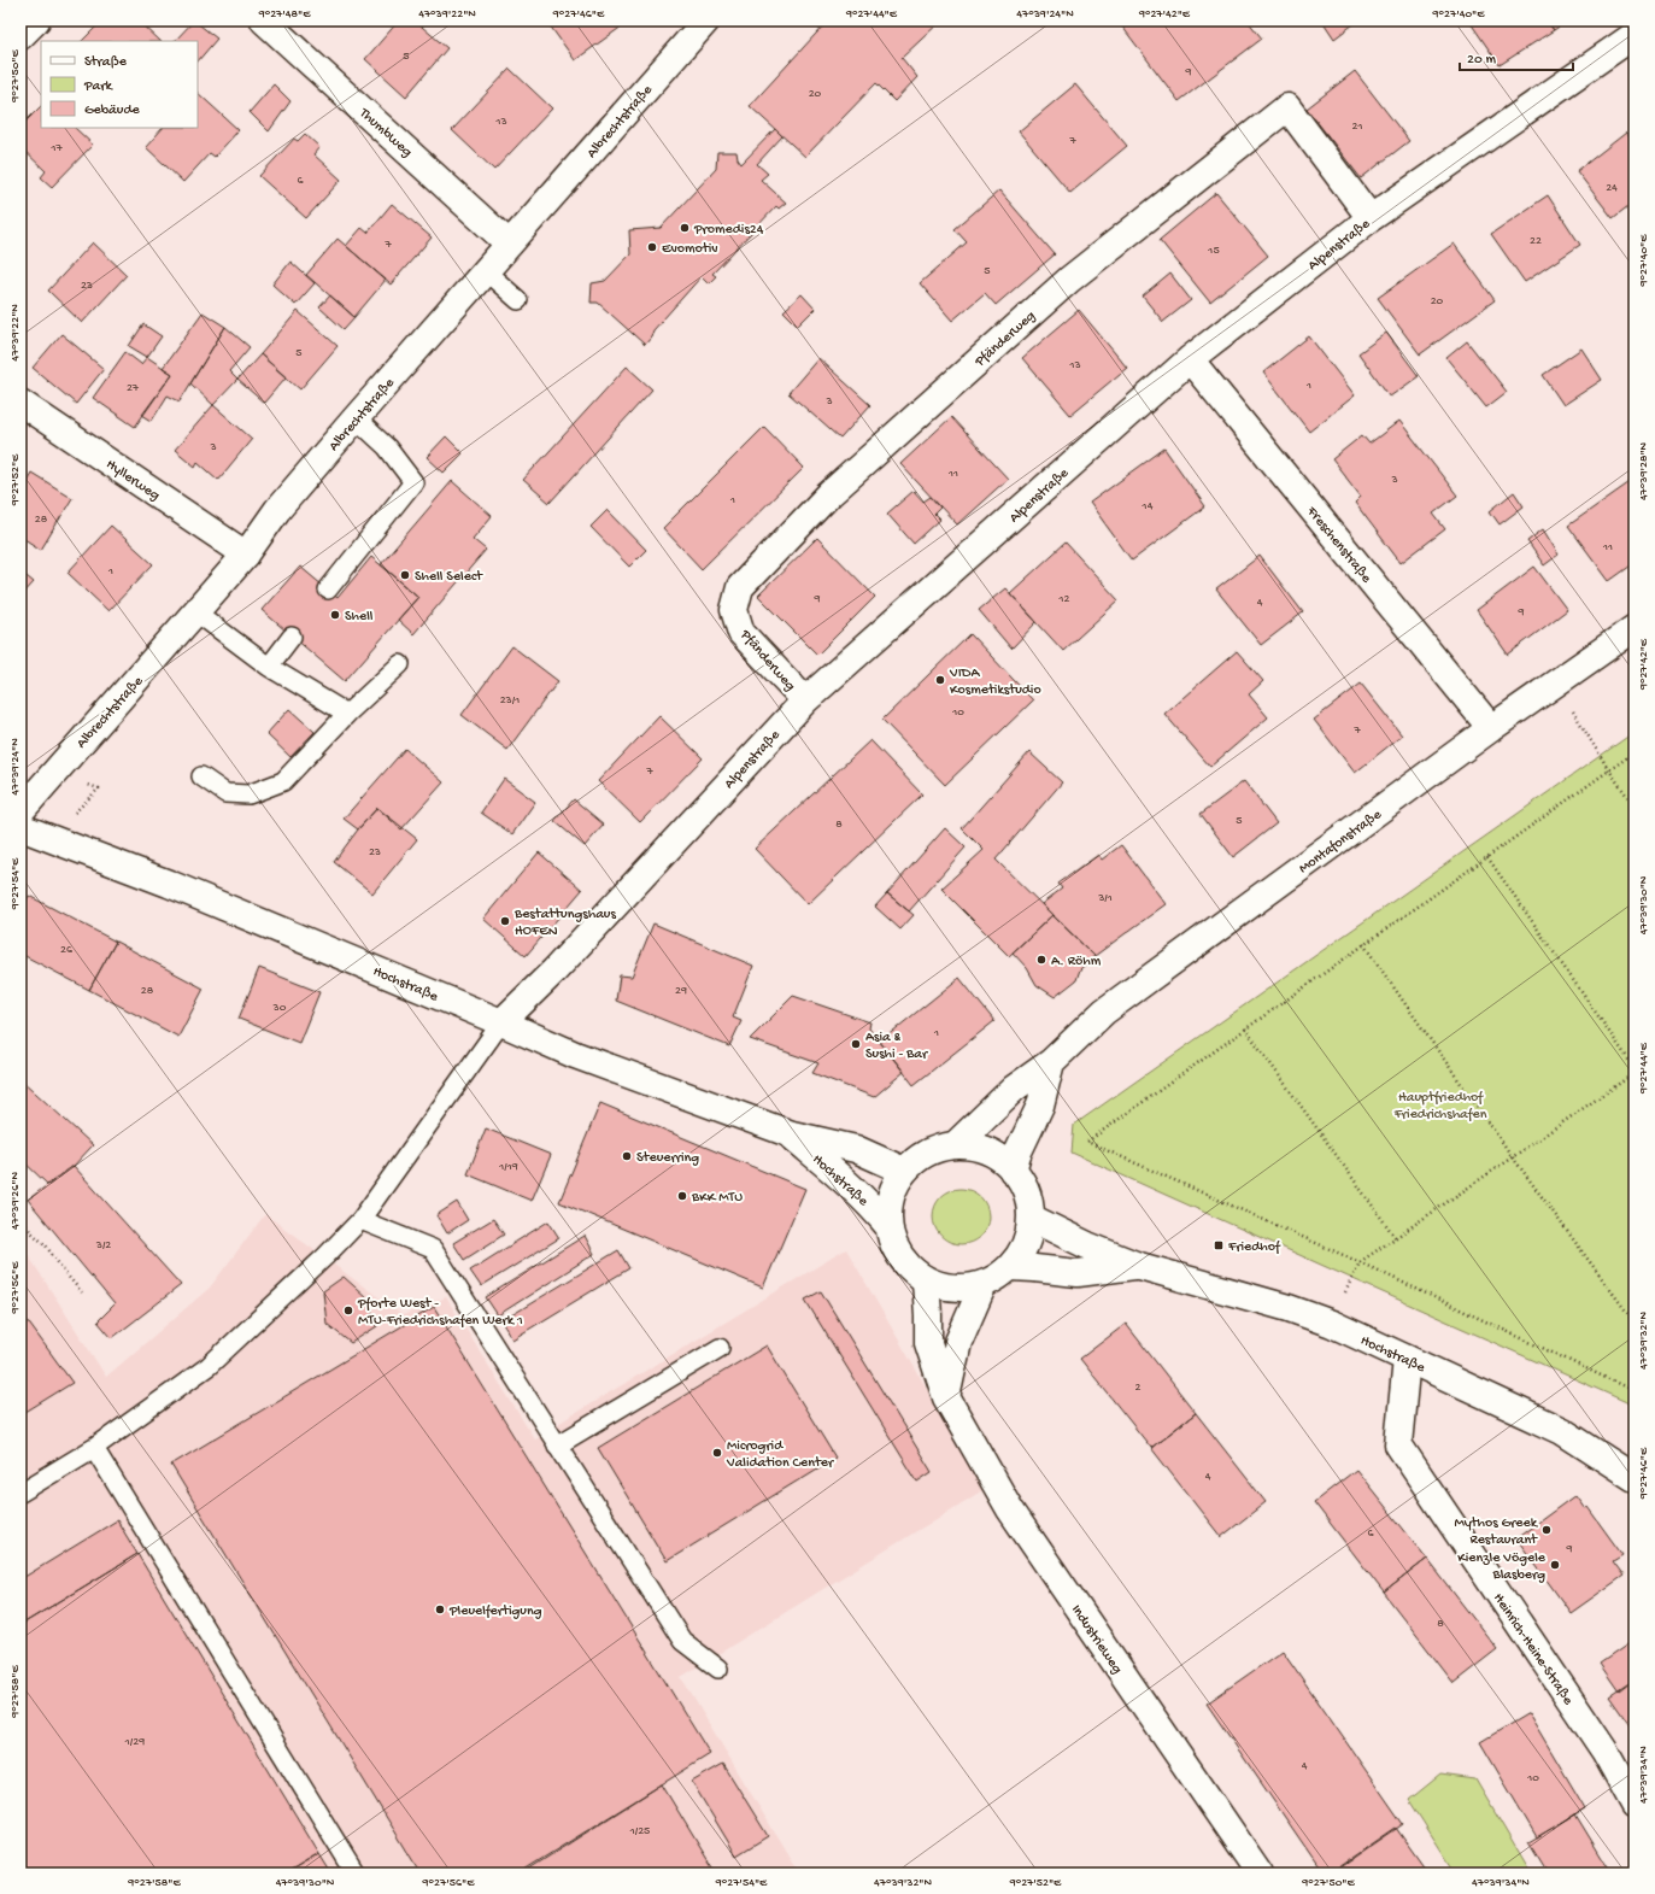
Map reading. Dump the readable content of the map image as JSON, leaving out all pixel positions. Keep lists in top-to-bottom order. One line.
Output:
{"streets":{"street":["Albrechtstraße","Thumbweg","Alpenstraße","Pfänderweg","Hyllerweg","Freschenstraße","Montafonstraße","Hochstraße","Industrieweg","Heinrich-Heine-Straße"]},"crossings":[["Albrechtstraße","Thumbweg"],["Albrechtstraße","Hyllerweg"],["Alpenstraße","Pfänderweg"],["Alpenstraße","Freschenstraße"],["Alpenstraße","Hochstraße"],["Freschenstraße","Montafonstraße"],["Montafonstraße","Hochstraße"],["Montafonstraße","Industrieweg"],["Hochstraße","Industrieweg"],["Hochstraße","Heinrich-Heine-Straße"]],"parks":["Hauptfriedhof Friedrichshafen"],"places":{"other":["Promedis24","Evomotiv","Shell Select","Shell","VIDA Kosmetikstudio","Bestattungshaus HOFEN","A. Röhm","Asia & Sushi - Bar","Steuerring","BKK MTU","Pforte West - MTU-Friedrichshafen Werk 1","Microgrid Validation Center","Mythos Greek Restaurant","Kienzle Vögele Blasberg","Pleuelfertigung"],"transit":["Friedhof"]},"house_numbers":["5","9","20","13","21","7","17","6","24","22","7","15","5","23","20","5","13","1","27","3","3","11","3","1","14","28","11","1","9","12","4","9","23/1","10","7","7","5","8","23","3/1","26","28","29","30","1","1/19","3/2","2","4","6","9","8","1/29","4","10","1/25"],"legend":["Straße","Park","Gebäude"],"scale_bar":"20 m","coordinates":["9°27'48\"E","47°39'22\"N","9°27'46\"E","9°27'44\"E","47°39'24\"N","9°27'42\"E","9°27'40\"E","9°27'50\"E","47°39'28\"N","9°27'52\"E","9°27'54\"E","47°39'30\"N","47°39'26\"N","9°27'56\"E","47°39'32\"N","9°27'58\"E","47°39'34\"N"]}
